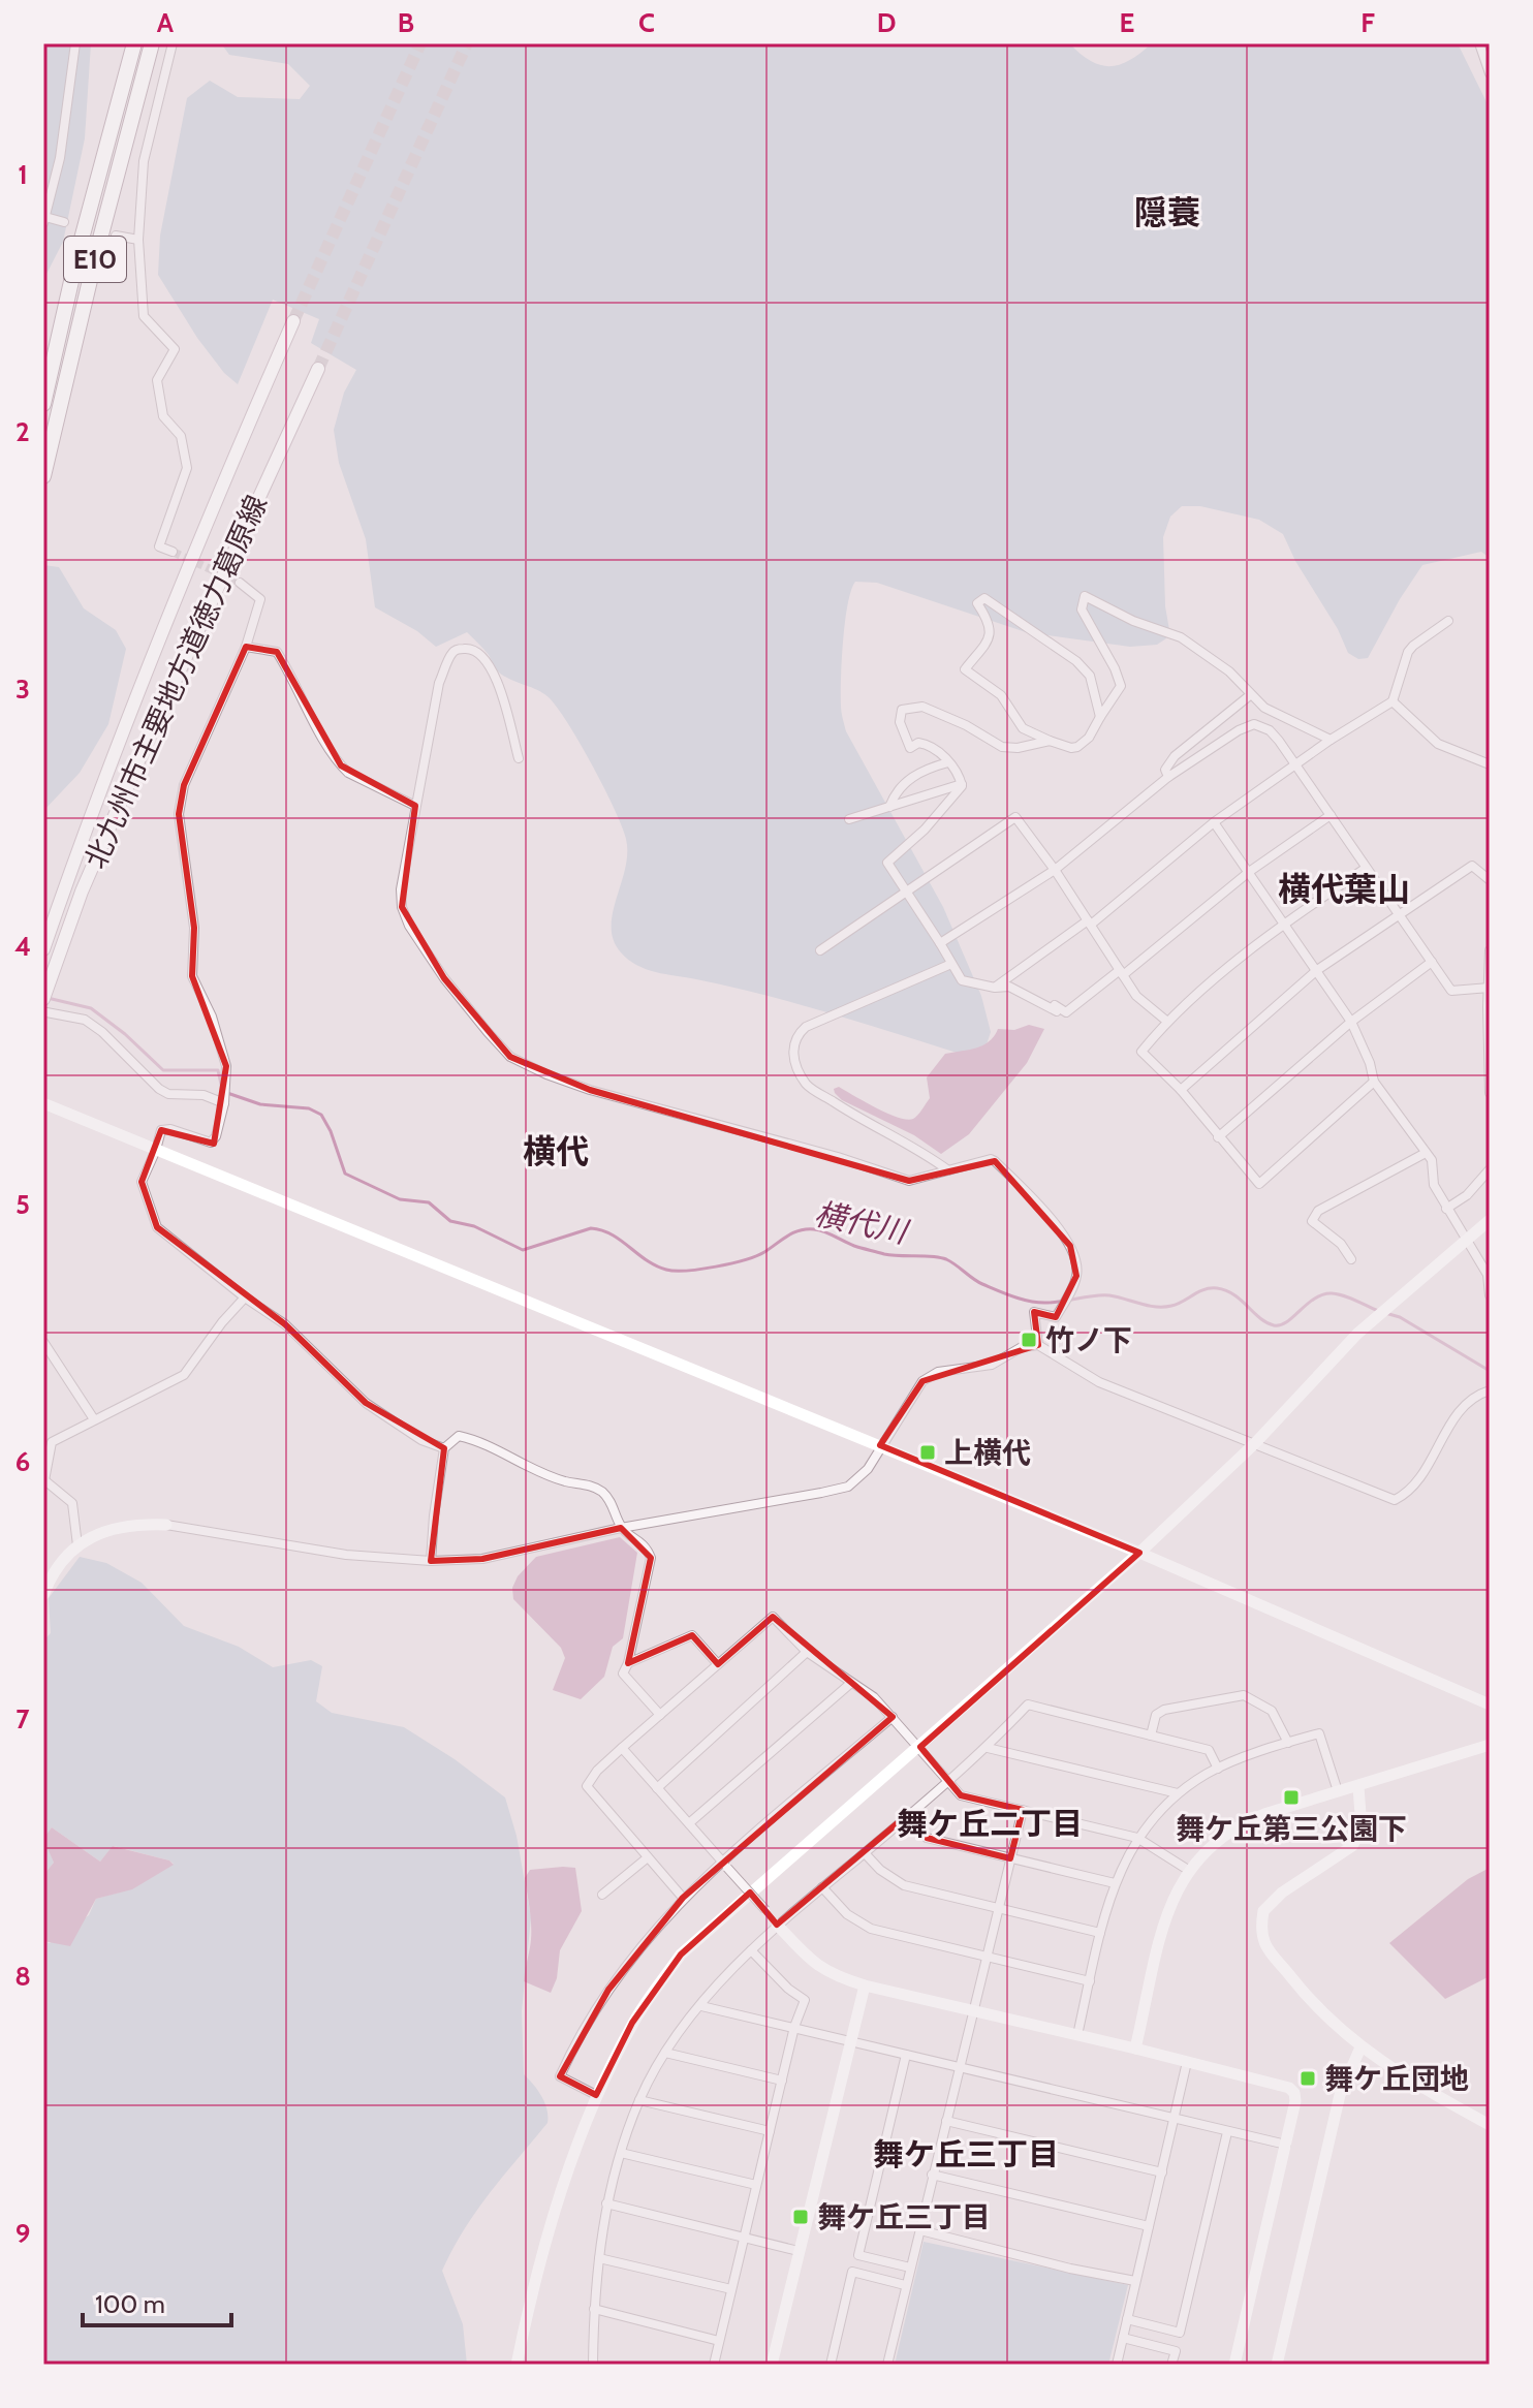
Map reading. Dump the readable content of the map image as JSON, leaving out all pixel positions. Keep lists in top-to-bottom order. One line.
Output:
{"streets":{"highway":["E10"],"main road":["北九州市主要地方道徳力葛原線"]},"districts":["隠蓑","横代葉山","横代","舞ケ丘二丁目","舞ケ丘三丁目"],"water":["横代川"],"places":{"transit":["竹ノ下","上横代","舞ケ丘第三公園下","舞ケ丘団地","舞ケ丘三丁目"]},"scale_bar":"100 m","grid":{"columns":["A","B","C","D","E","F"],"rows":["1","2","3","4","5","6","7","8","9"]}}
